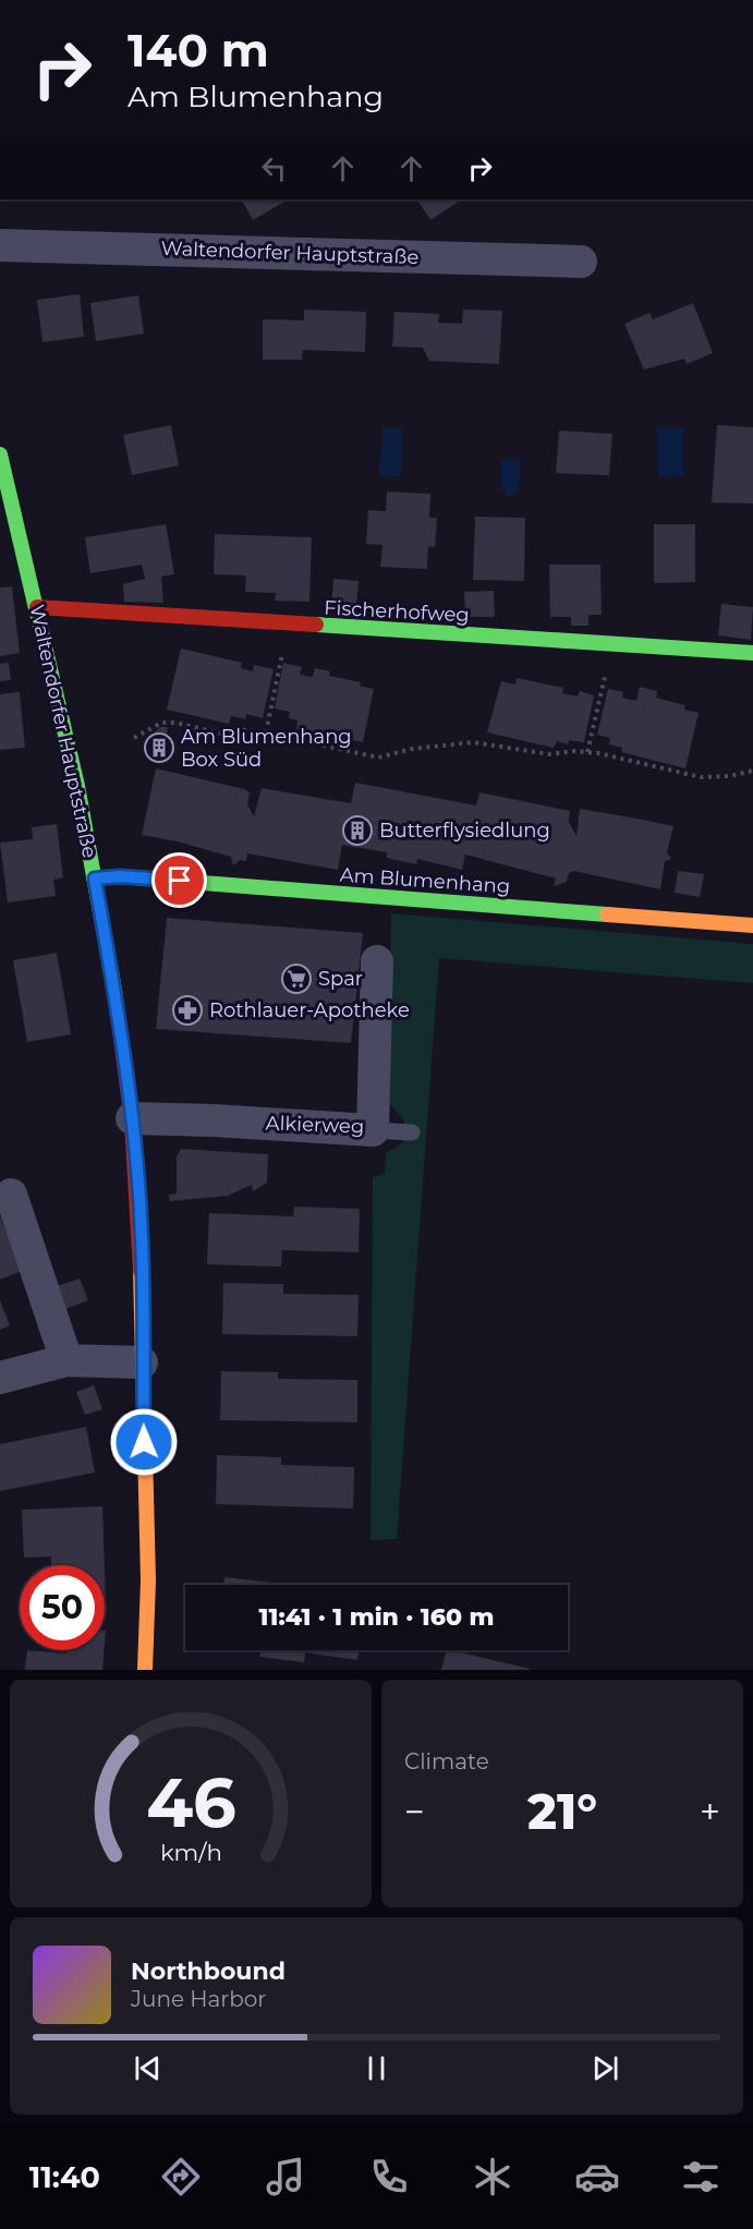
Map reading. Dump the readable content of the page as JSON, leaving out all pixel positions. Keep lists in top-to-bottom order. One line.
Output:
{"streets":{"street":["Waltendorfer Hauptstraße","Fischerhofweg","Am Blumenhang","Alkierweg"]},"crossings":[["Waltendorfer Hauptstraße","Fischerhofweg"],["Waltendorfer Hauptstraße","Am Blumenhang"],["Waltendorfer Hauptstraße","Alkierweg"]],"places":{"building":["Am Blumenhang Box Süd","Butterflysiedlung"],"supermarket":["Spar"],"pharmacy":["Rothlauer-Apotheke"]},"page":{"turn":["140 m","Am Blumenhang"],"limit":"50","trip":"11:41 · 1 min · 160 m","tile":"Climate","heat":["−","21°","+"],"song":["Northbound","June Harbor"],"tabs":"11:40","gauge":["46","km/h"]}}
